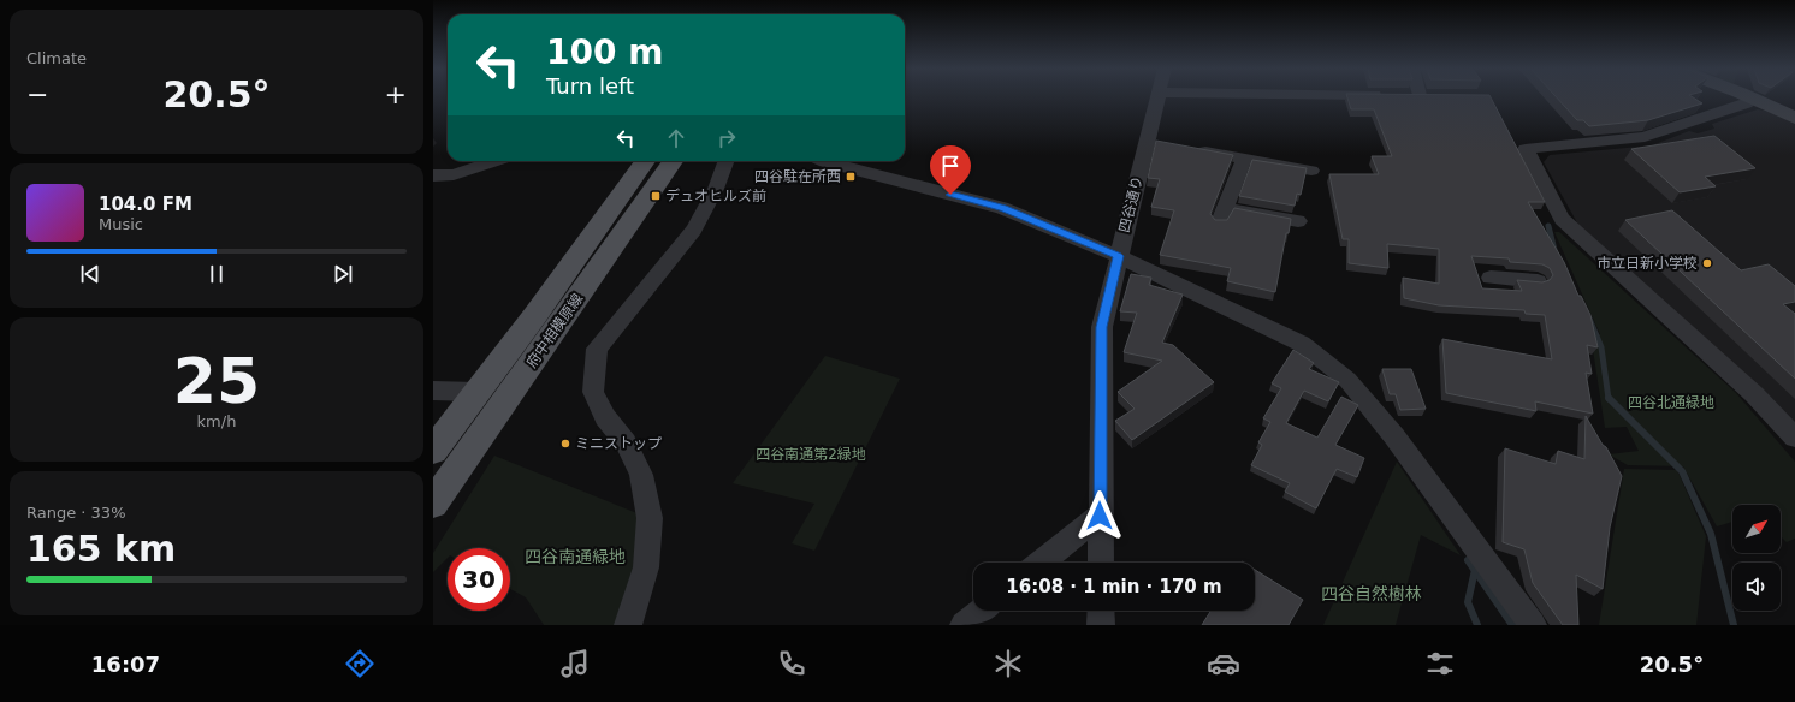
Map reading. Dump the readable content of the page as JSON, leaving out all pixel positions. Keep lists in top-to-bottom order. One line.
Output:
{"streets":{"main road":["府中相模原線"],"street":["四谷通り"]},"parks":["四谷北通緑地","四谷南通第2緑地","四谷南通緑地","四谷自然樹林"],"places":{"transit":["四谷駐在所西","デュオヒルズ前"],"other":["市立日新小学校","ミニストップ"]},"north":"top right","page":{"tile":["Climate",["25","km/h"],["Range · 33%","165 km"]],"turn":["100 m","Turn left"],"heat":["−","20.5°","+"],"song":["104.0 FM","Music"],"limit":"30","trip":"16:08 · 1 min · 170 m","tabs":["16:07","20.5°"]}}
